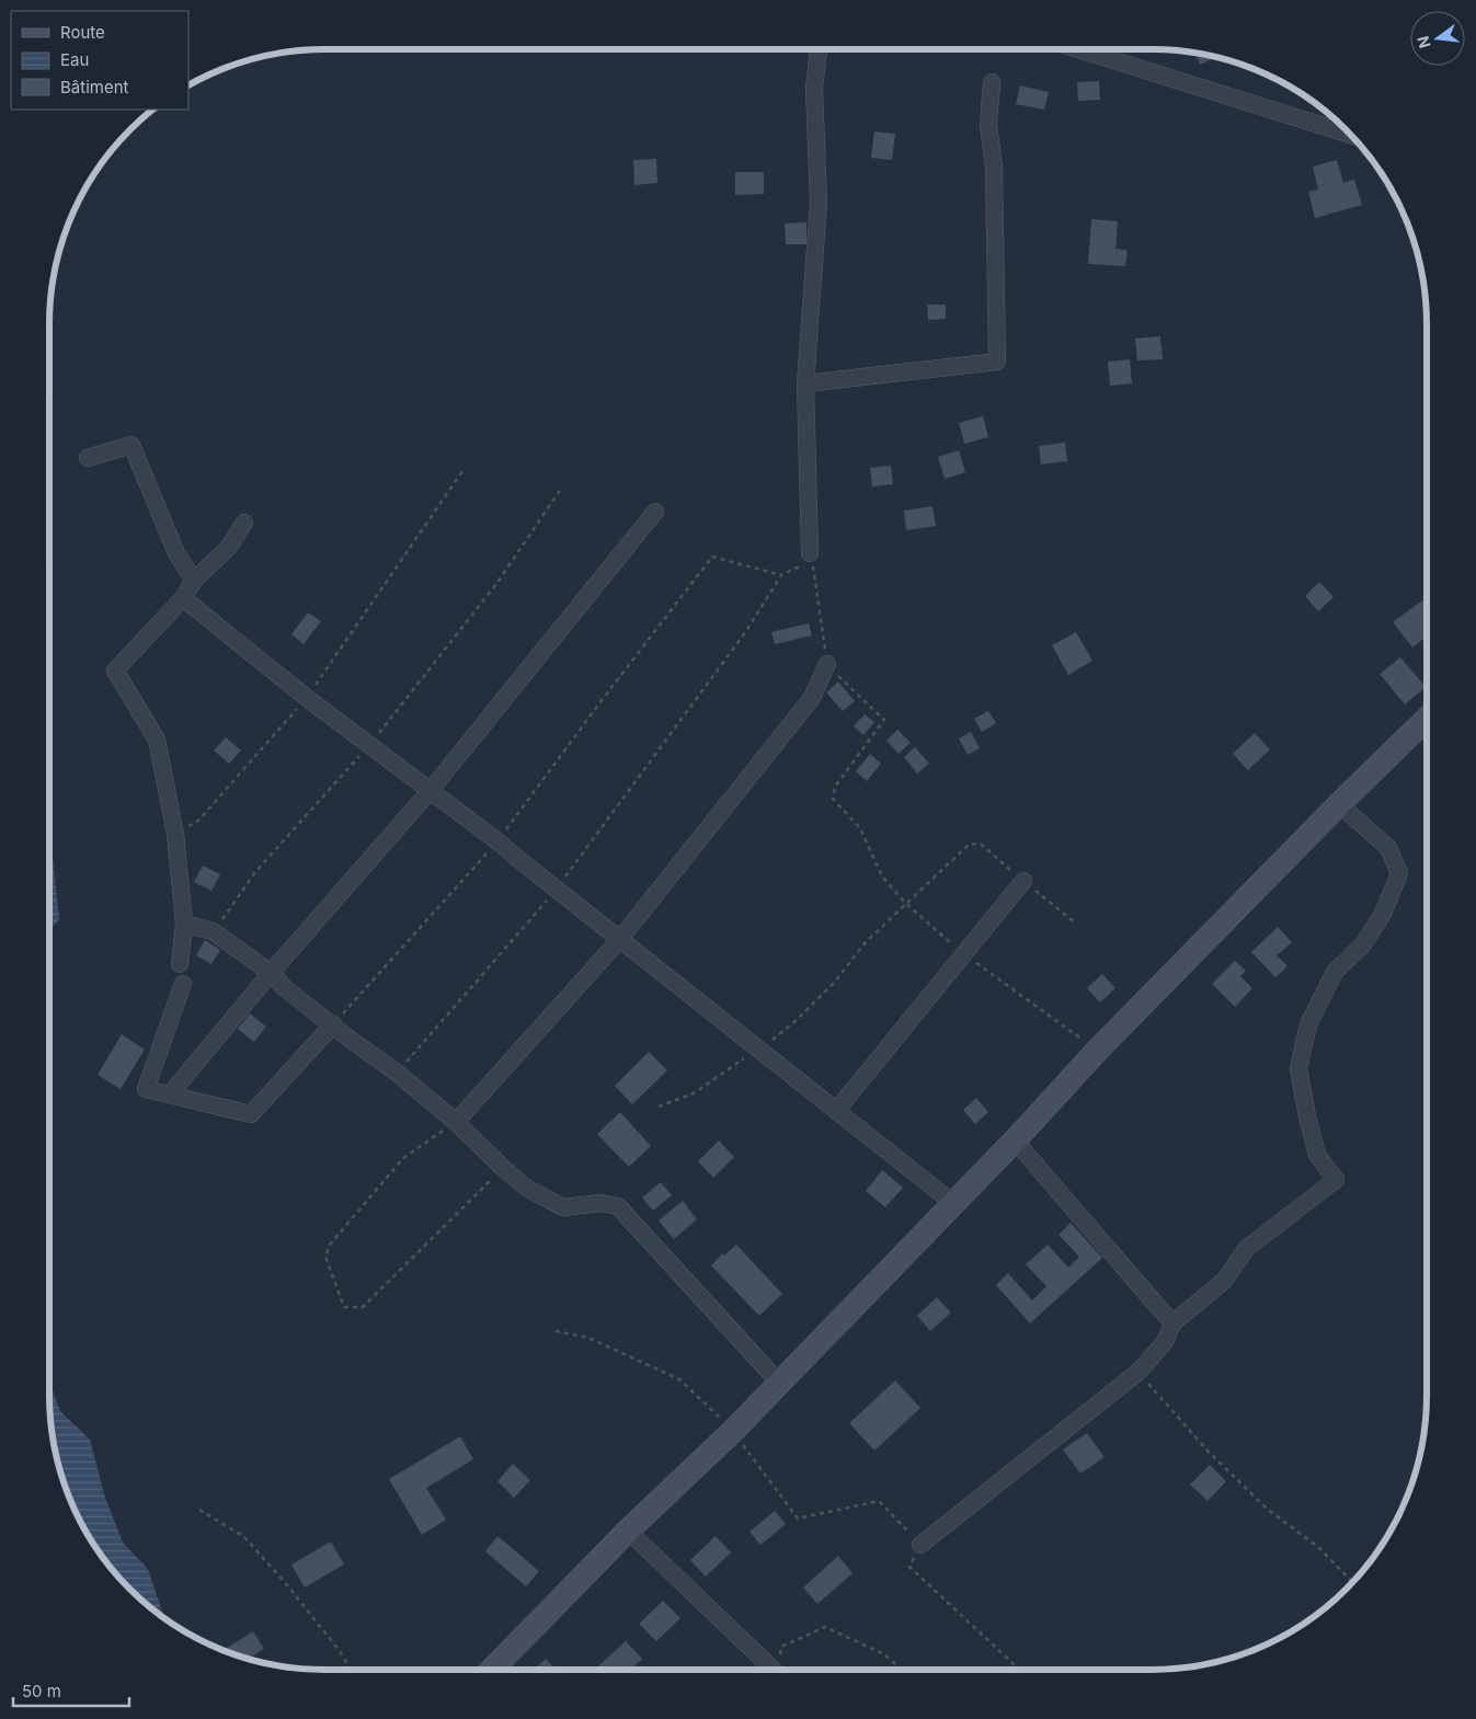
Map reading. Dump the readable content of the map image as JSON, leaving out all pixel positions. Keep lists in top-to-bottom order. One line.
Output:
{"legend":["Route","Eau","Bâtiment"],"scale_bar":"50 m","north":"left"}
